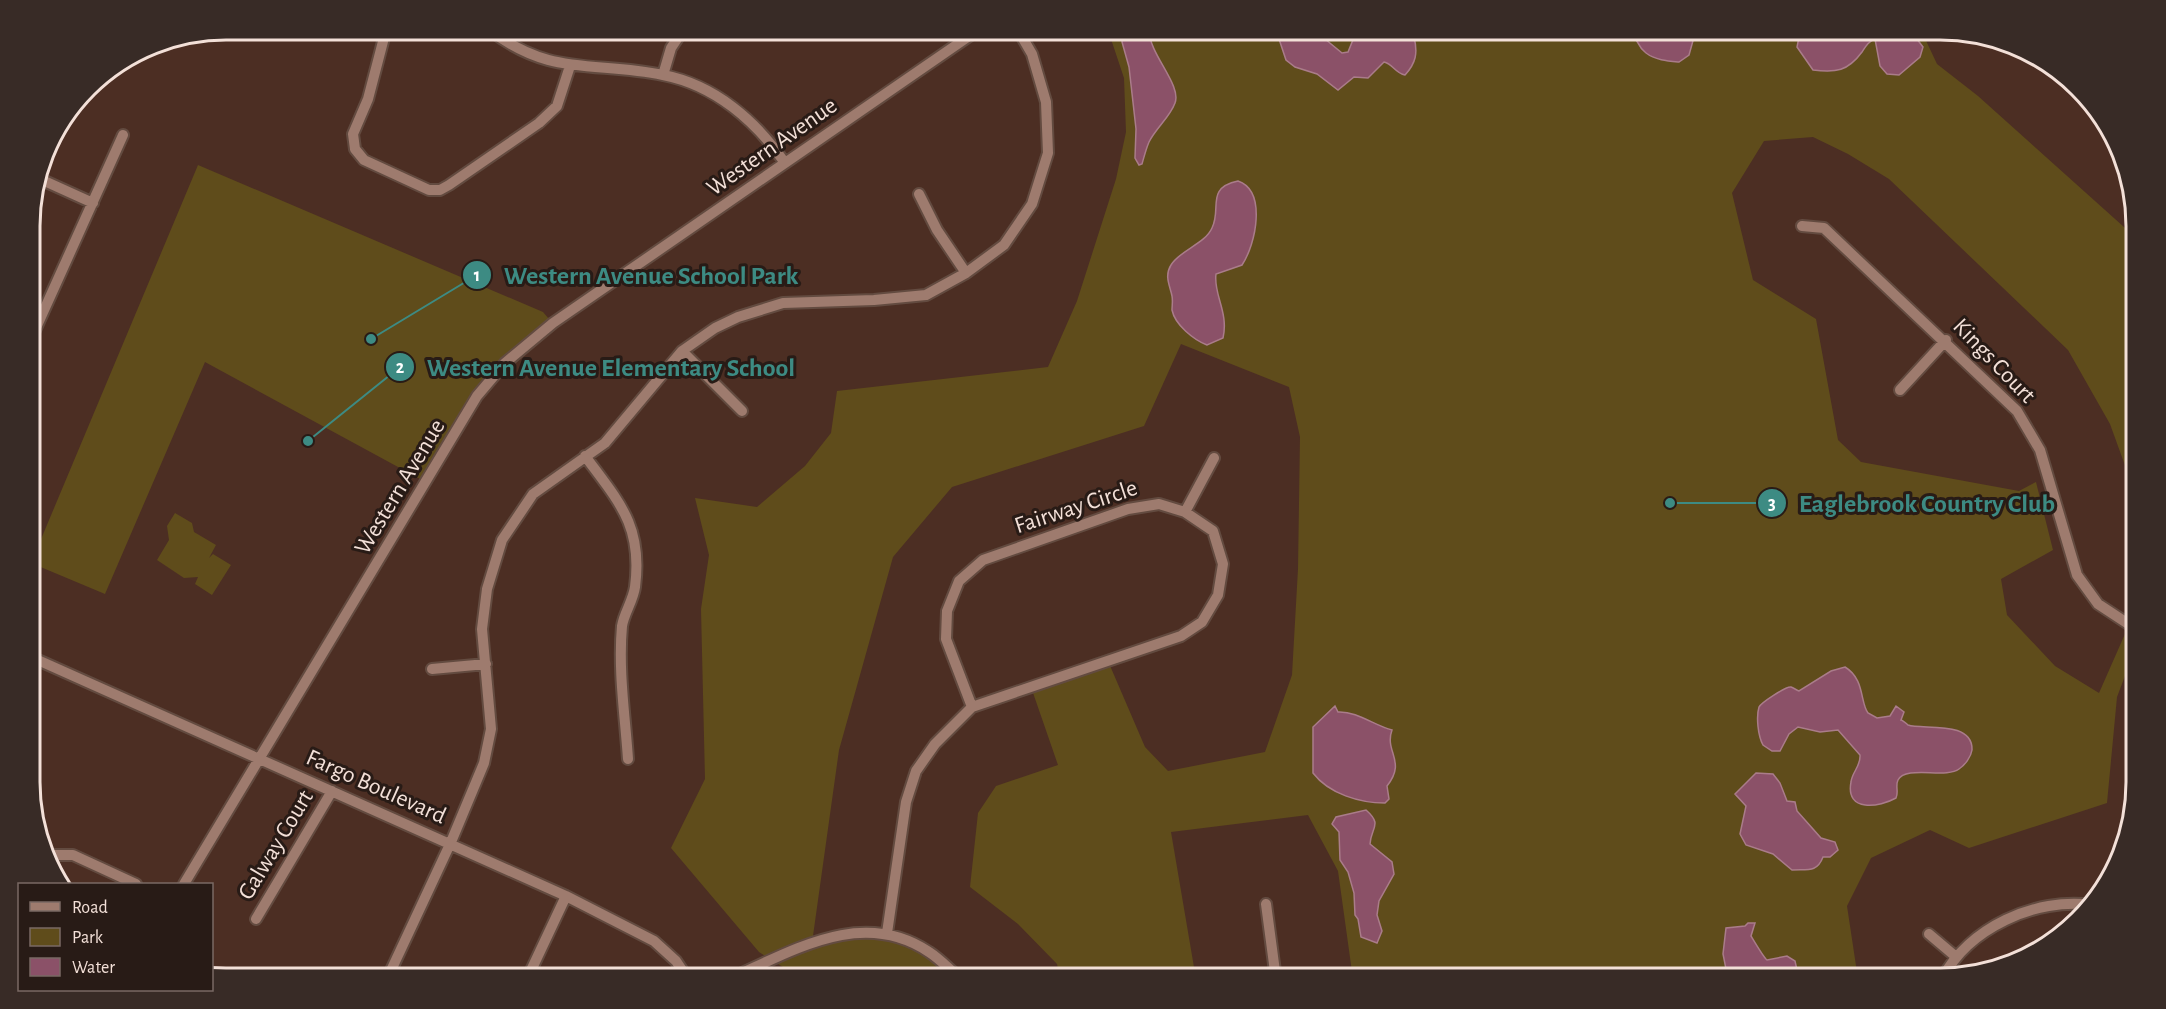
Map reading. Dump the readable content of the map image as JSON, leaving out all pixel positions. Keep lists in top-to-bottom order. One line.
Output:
{"streets":{"street":["Western Avenue","Kings Court","Fairway Circle","Fargo Boulevard","Galway Court"]},"crossings":[["Western Avenue","Fargo Boulevard"],["Fargo Boulevard","Galway Court"]],"places":["Western Avenue School Park","Western Avenue Elementary School","Eaglebrook Country Club"],"legend":["Road","Park","Water"]}
